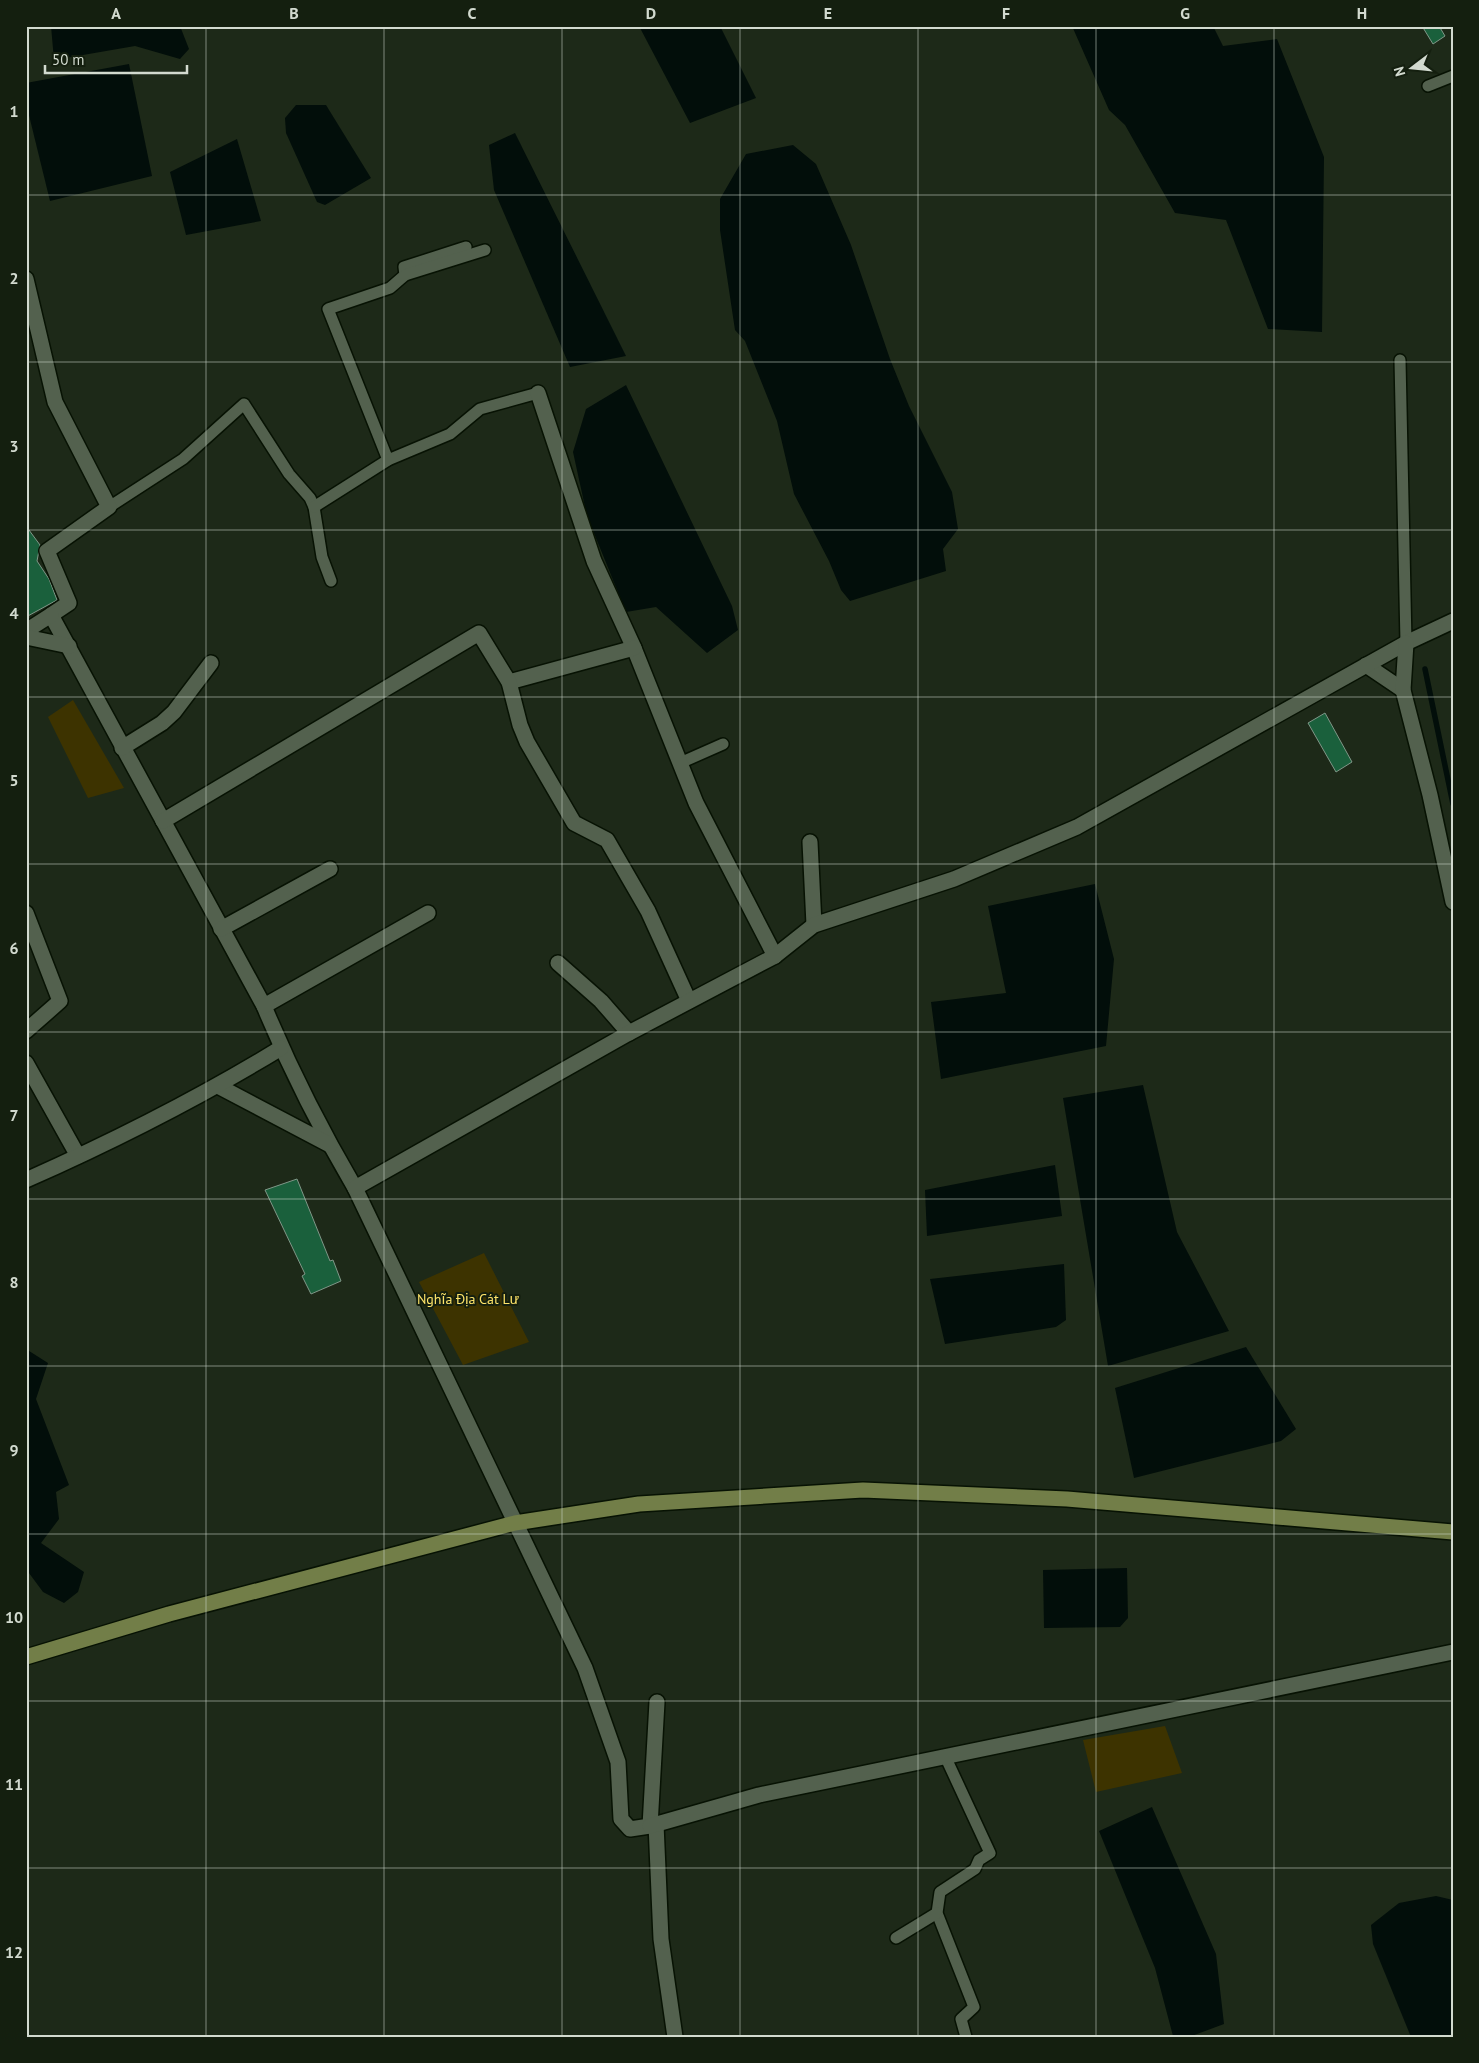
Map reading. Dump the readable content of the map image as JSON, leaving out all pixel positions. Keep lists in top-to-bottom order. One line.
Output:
{"parks":["Nghĩa Địa Cát Lư"],"scale_bar":"50 m","north":"left","grid":{"columns":["A","B","C","D","E","F","G","H"],"rows":["1","2","3","4","5","6","7","8","9","10","11","12"]}}
